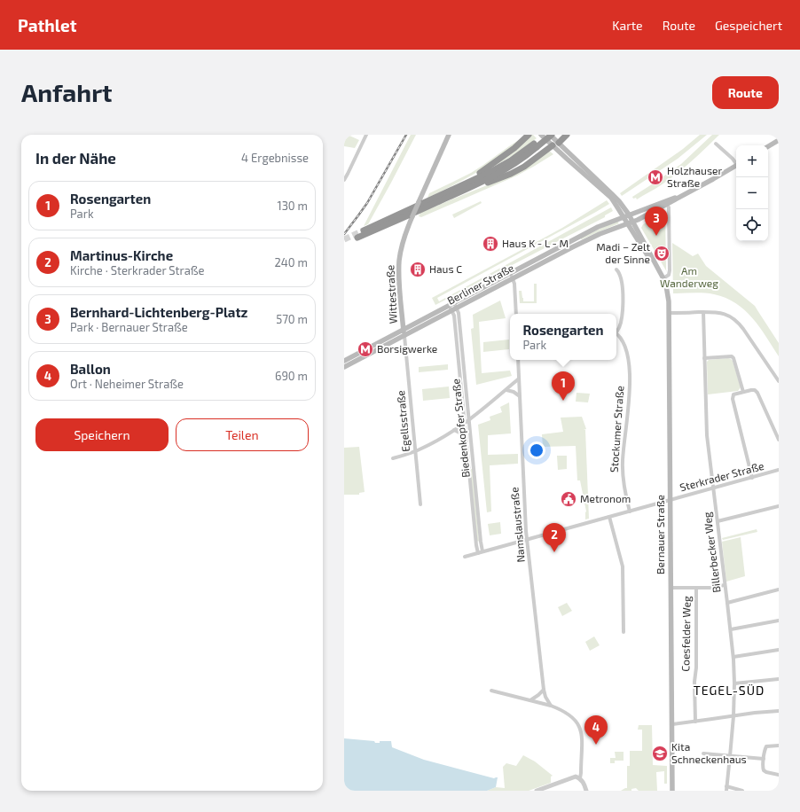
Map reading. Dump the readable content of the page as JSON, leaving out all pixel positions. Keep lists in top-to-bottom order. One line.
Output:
{"streets":{"main road":["Berliner Straße","Wittestraße","Bernauer Straße"],"street":["Egellsstraße","Biedenkopfer Straße","Stockumer Straße","Sterkrader Straße","Namslaustraße","Billerbecker Weg","Coesfelder Weg"]},"crossings":[["Berliner Straße","Wittestraße"],["Berliner Straße","Egellsstraße"],["Berliner Straße","Biedenkopfer Straße"],["Berliner Straße","Bernauer Straße"],["Wittestraße","Egellsstraße"],["Biedenkopfer Straße","Sterkrader Straße"],["Stockumer Straße","Sterkrader Straße"],["Sterkrader Straße","Namslaustraße"],["Sterkrader Straße","Bernauer Straße"],["Sterkrader Straße","Billerbecker Weg"]],"districts":["TEGEL-SÜD"],"parks":["Am Wanderweg"],"places":{"metro station":["Holzhauser Straße","Borsigwerke"],"building":["Haus K - L - M","Haus C"],"theatre":["Madi – Zelt der Sinne"],"public building":["Metronom"],"school or university":["Kita Schneckenhaus"]},"page":{"header":"Pathlet","nav":["Karte","Route","Gespeichert"],"buttons":["Route",["Speichern","Teilen"]],"title":"Anfahrt","heading":["In der Nähe","4 Ergebnisse"],"map_buttons":["+","−"],"list":[{"mark":"1","name":"Rosengarten","note":"Park","value":"130 m"},{"mark":"2","name":"Martinus-Kirche","note":"Kirche · Sterkrader Straße","value":"240 m"},{"mark":"3","name":"Bernhard-Lichtenberg-Platz","note":"Park · Bernauer Straße","value":"570 m"},{"mark":"4","name":"Ballon","note":"Ort · Neheimer Straße","value":"690 m"}],"pins":["3","1","2","4"],"popup":["Rosengarten","Park"]}}
